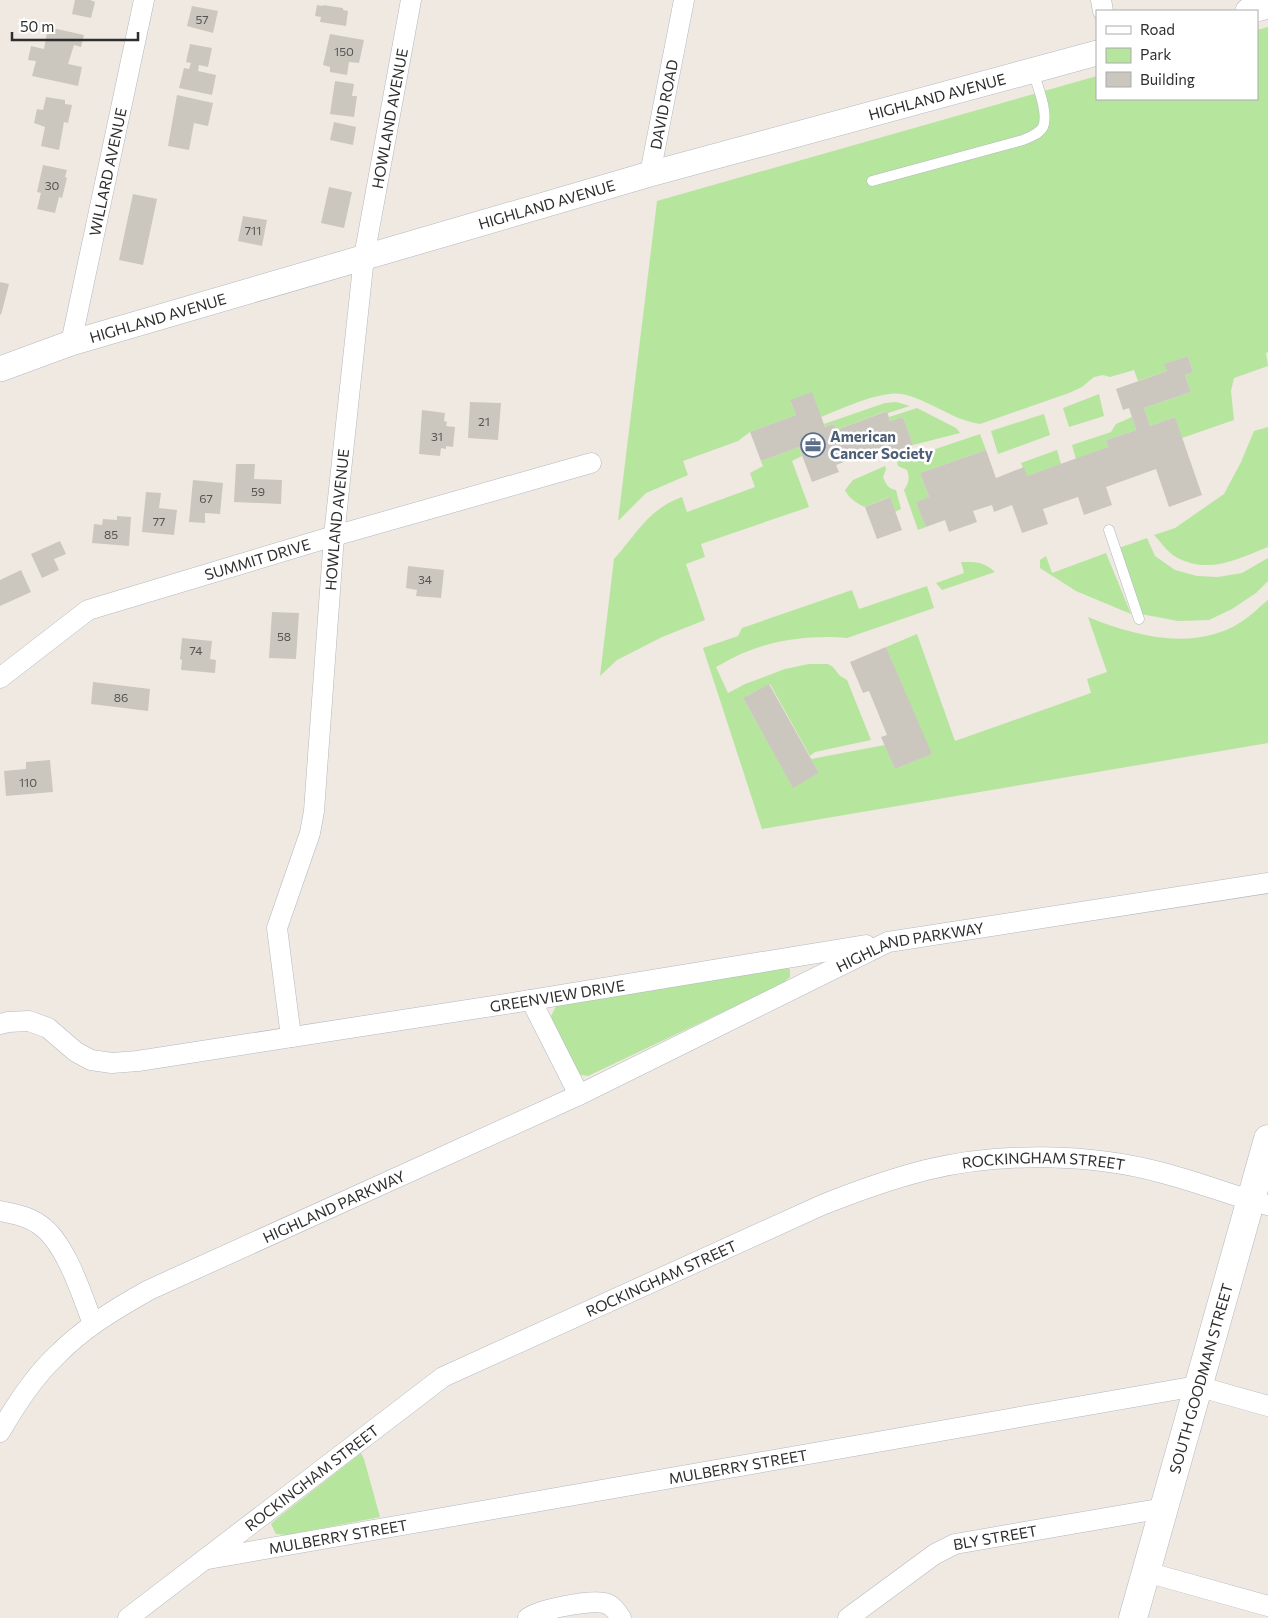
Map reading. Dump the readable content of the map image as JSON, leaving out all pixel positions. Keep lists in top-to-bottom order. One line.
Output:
{"streets":{"main road":["SOUTH GOODMAN STREET"],"street":["HIGHLAND AVENUE","DAVID ROAD","HOWLAND AVENUE","WILLARD AVENUE","SUMMIT DRIVE","HIGHLAND PARKWAY","GREENVIEW DRIVE","ROCKINGHAM STREET","MULBERRY STREET","BLY STREET"]},"crossings":[["HIGHLAND AVENUE","DAVID ROAD"],["HIGHLAND AVENUE","HOWLAND AVENUE"],["HIGHLAND AVENUE","WILLARD AVENUE"],["HOWLAND AVENUE","SUMMIT DRIVE"],["HOWLAND AVENUE","GREENVIEW DRIVE"],["HIGHLAND PARKWAY","GREENVIEW DRIVE"],["ROCKINGHAM STREET","SOUTH GOODMAN STREET"],["ROCKINGHAM STREET","MULBERRY STREET"],["SOUTH GOODMAN STREET","MULBERRY STREET"],["SOUTH GOODMAN STREET","BLY STREET"]],"places":{"office":["American Cancer Society"]},"house_numbers":["57","150","30","711","21","31","59","67","77","85","34","58","74","86","110"],"legend":["Road","Park","Building"],"scale_bar":"50 m"}
